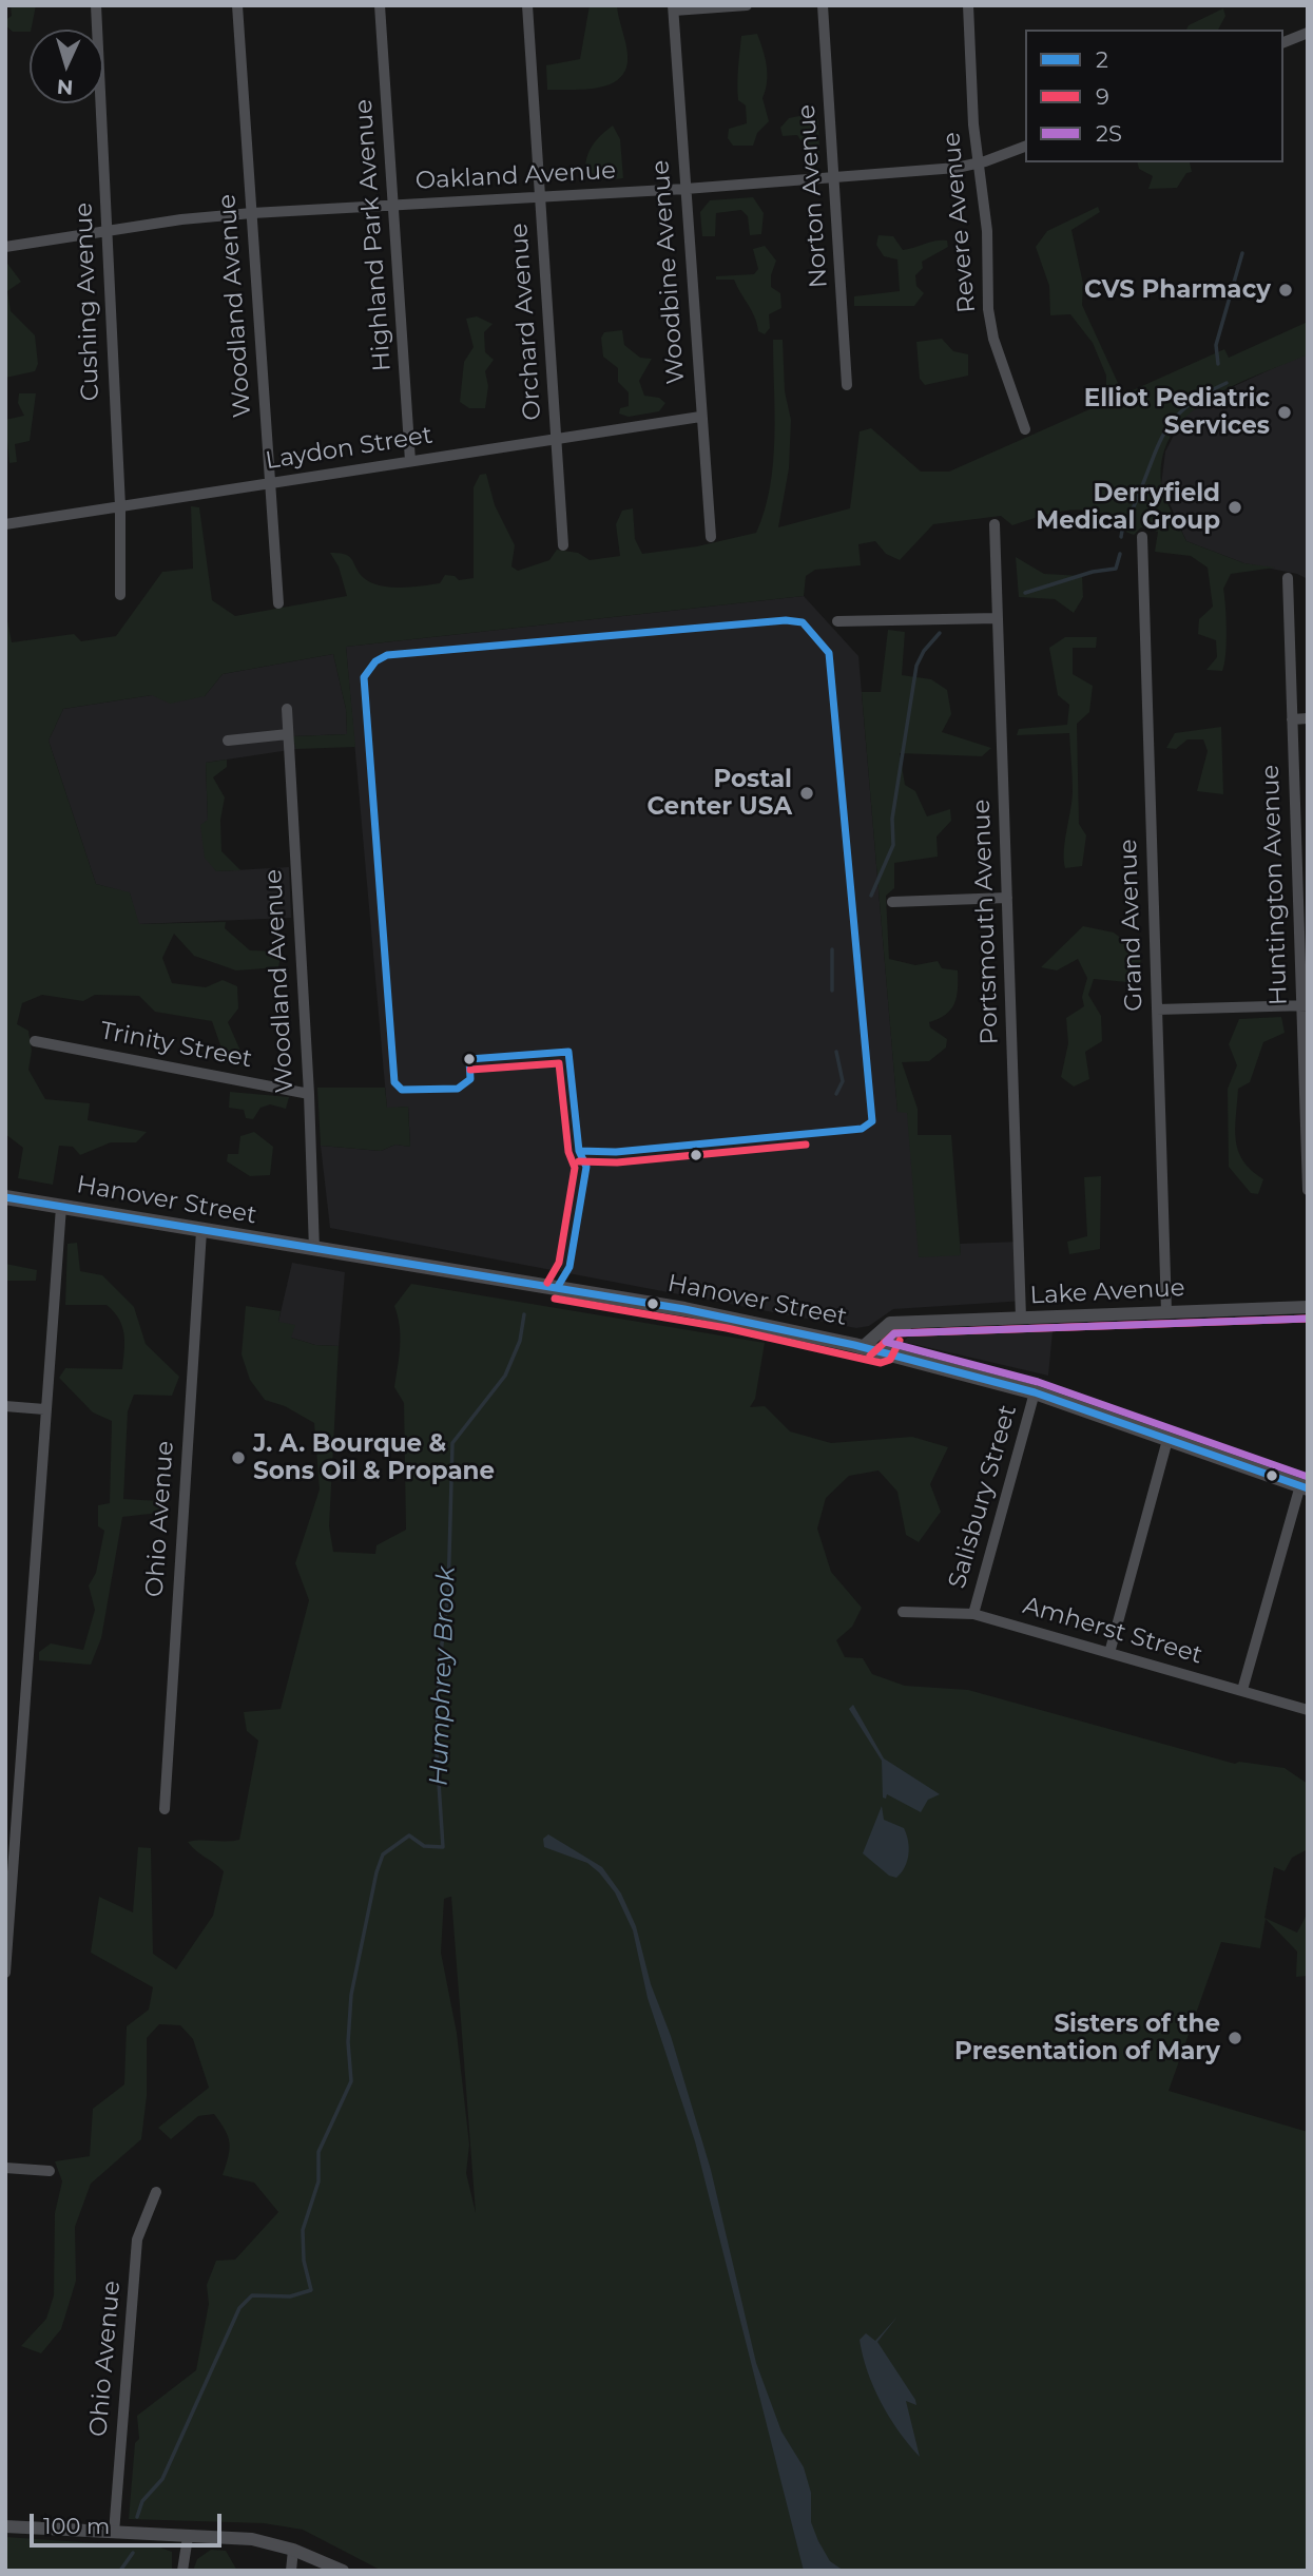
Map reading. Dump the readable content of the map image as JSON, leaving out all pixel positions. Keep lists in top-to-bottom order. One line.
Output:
{"streets":{"main road":["Hanover Street"],"street":["Oakland Avenue","Norton Avenue","Revere Avenue","Highland Park Avenue","Woodbine Avenue","Cushing Avenue","Woodland Avenue","Orchard Avenue","Laydon Street","Huntington Avenue","Portsmouth Avenue","Grand Avenue","Trinity Street","Lake Avenue","Salisbury Street","Ohio Avenue","Amherst Street"]},"crossings":[["Oakland Avenue","Norton Avenue"],["Oakland Avenue","Revere Avenue"],["Oakland Avenue","Highland Park Avenue"],["Oakland Avenue","Woodbine Avenue"],["Oakland Avenue","Cushing Avenue"],["Oakland Avenue","Woodland Avenue"],["Oakland Avenue","Orchard Avenue"],["Highland Park Avenue","Laydon Street"],["Woodbine Avenue","Laydon Street"],["Cushing Avenue","Laydon Street"],["Woodland Avenue","Laydon Street"],["Woodland Avenue","Trinity Street"],["Woodland Avenue","Hanover Street"],["Orchard Avenue","Laydon Street"],["Portsmouth Avenue","Lake Avenue"],["Grand Avenue","Lake Avenue"],["Hanover Street","Lake Avenue"],["Hanover Street","Salisbury Street"],["Hanover Street","Ohio Avenue"],["Salisbury Street","Amherst Street"]],"water":["Humphrey Brook"],"places":["CVS Pharmacy","Elliot Pediatric Services","Derryfield Medical Group","Postal Center USA","J. A. Bourque & Sons Oil & Propane","Sisters of the Presentation of Mary"],"lines":["transit line 2","transit line 9","transit line 2S"],"legend":["2","9","2S"],"scale_bar":"100 m","north":"bottom"}
